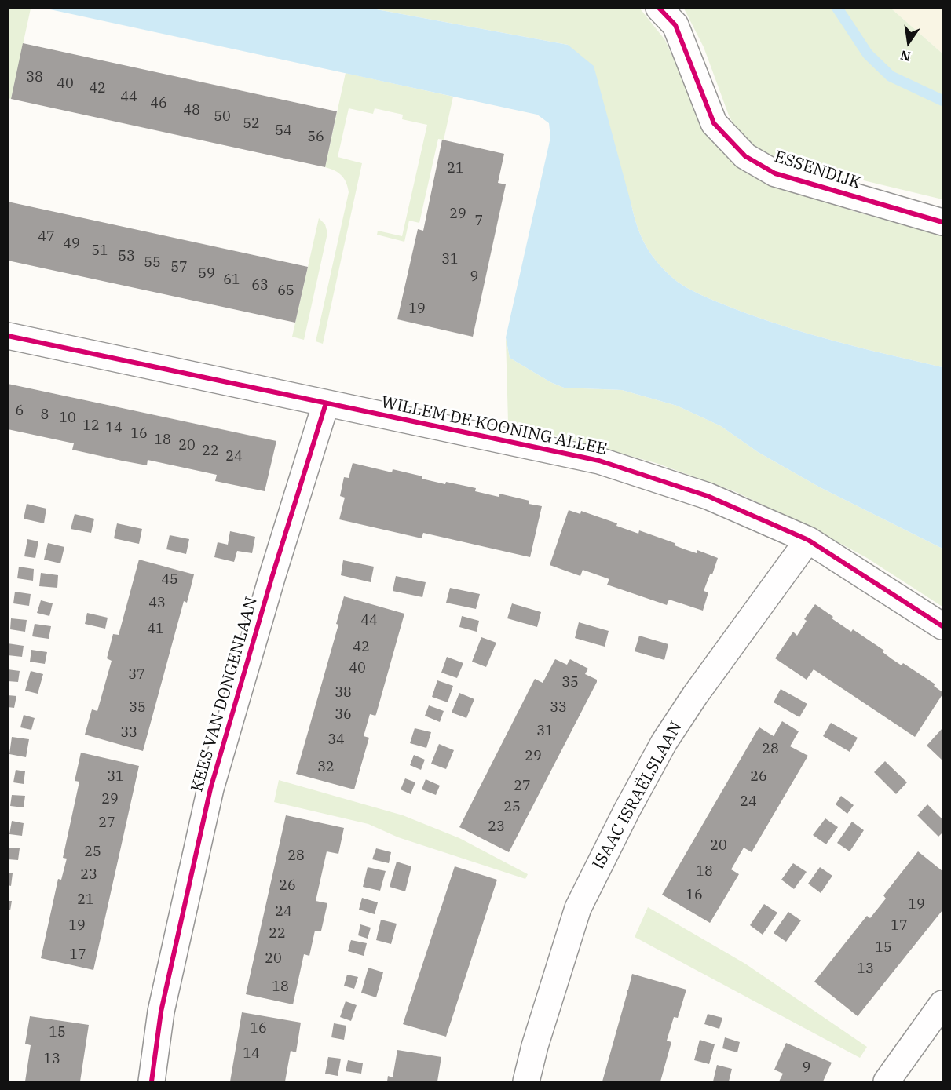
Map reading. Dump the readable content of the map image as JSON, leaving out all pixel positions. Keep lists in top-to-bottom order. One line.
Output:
{"streets":{"street":["ESSENDIJK","WILLEM DE KOONING ALLEE","KEES VAN DONGENLAAN","ISAAC ISRAËLSLAAN"]},"crossings":[["WILLEM DE KOONING ALLEE","KEES VAN DONGENLAAN"],["WILLEM DE KOONING ALLEE","ISAAC ISRAËLSLAAN"]],"house_numbers":["38","40","42","44","46","48","50","52","54","56","21","29","7","47","49","51","53","31","55","57","59","9","61","63","65","19","6","8","10","12","14","16","18","20","22","24","45","43","44","41","42","40","37","35","38","35","33","36","31","33","34","28","29","32","31","26","27","29","24","25","27","23","20","25","28","18","23","26","16","21","19","24","19","17","22","15","17","20","13","18","16","15","14","13","9"],"north":"bottom"}
